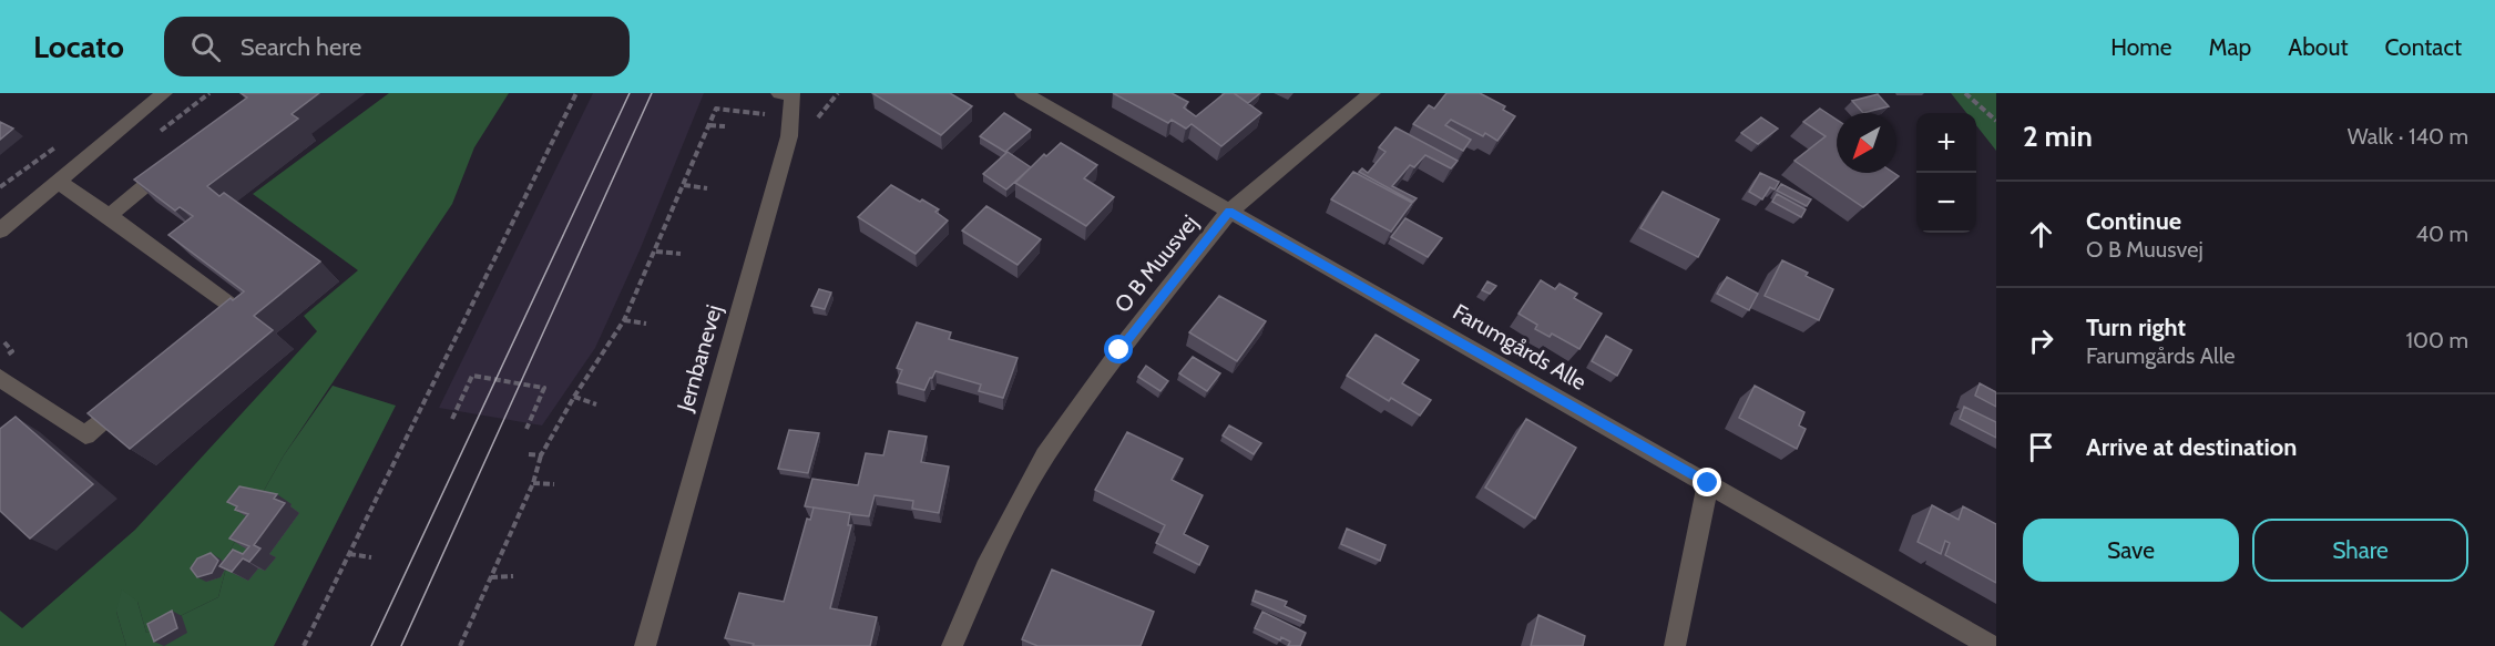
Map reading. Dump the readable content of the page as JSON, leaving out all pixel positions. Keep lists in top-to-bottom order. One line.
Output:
{"streets":{"street":["O B Muusvej","Farumgårds Alle","Jernbanevej"]},"crossings":[["O B Muusvej","Farumgårds Alle"]],"north":"bottom left","page":{"header":"Locato","search":"Search here","nav":["Home","Map","About","Contact"],"heading":["2 min","Walk · 140 m"],"map_buttons":["+","−"],"list":[["Continue","O B Muusvej","40 m"],["Turn right","Farumgårds Alle","100 m"],"Arrive at destination"],"buttons":["Save","Share"]}}
